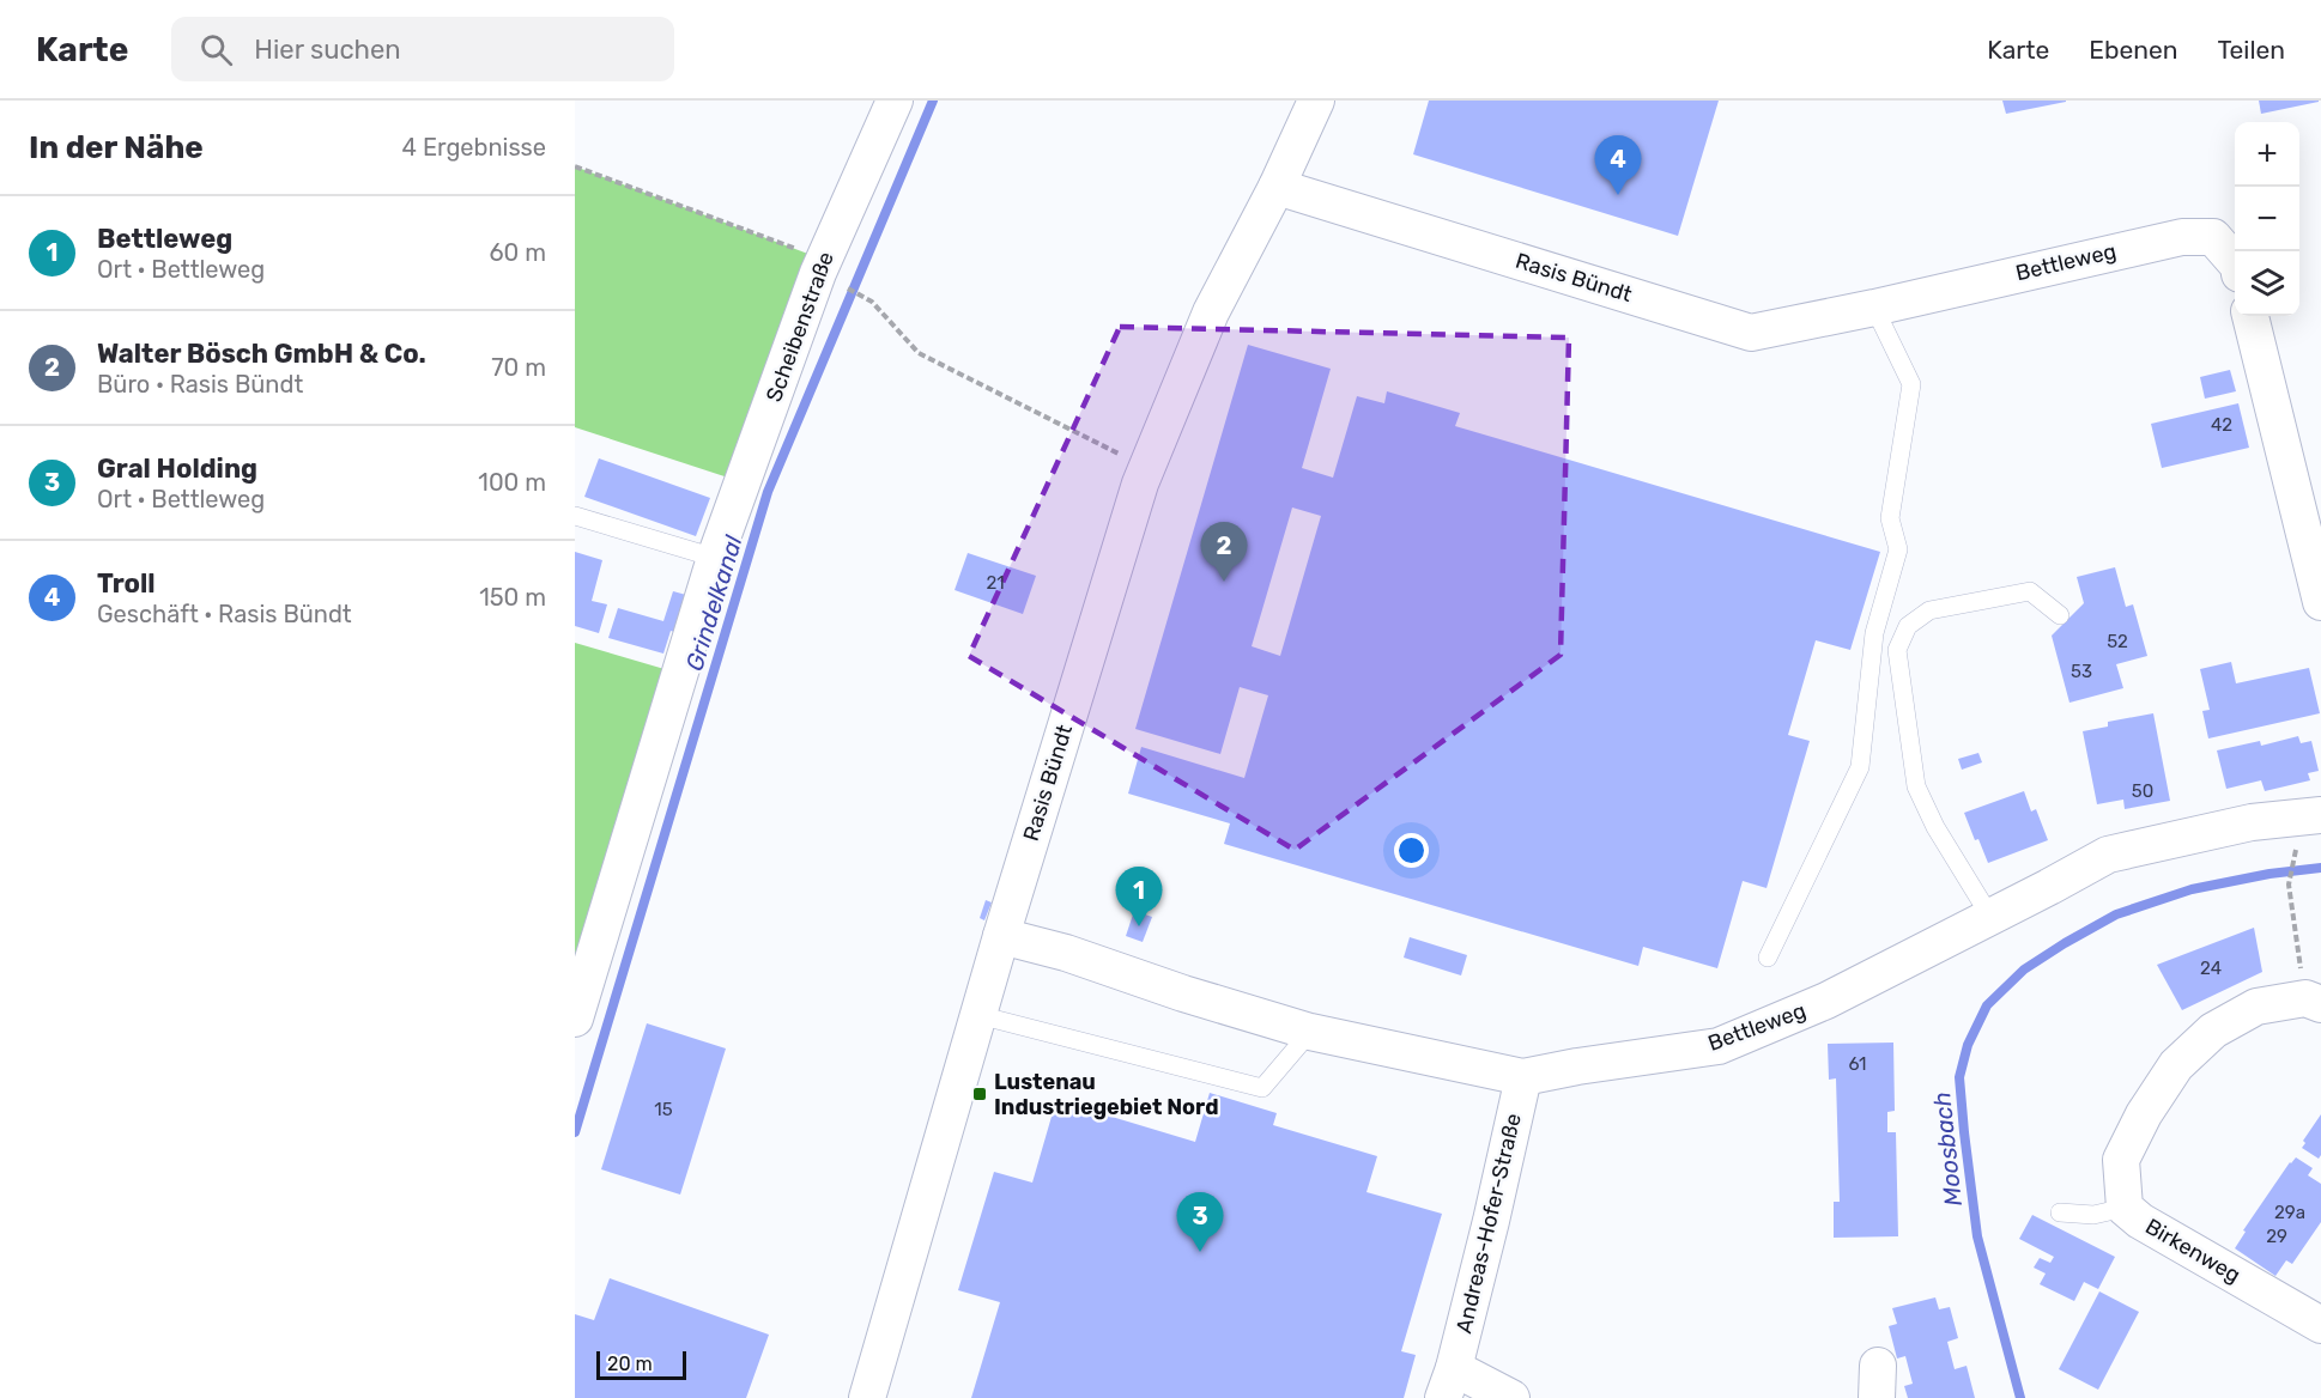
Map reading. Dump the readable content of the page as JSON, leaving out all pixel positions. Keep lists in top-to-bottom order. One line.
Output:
{"streets":{"street":["Bettleweg","Rasis Bündt","Scheibenstraße","Andreas-Hofer-Straße","Birkenweg"]},"crossings":[["Bettleweg","Rasis Bündt"],["Bettleweg","Andreas-Hofer-Straße"]],"water":["Grindelkanal","Moosbach"],"places":{"transit":["Lustenau Industriegebiet Nord"]},"house_numbers":["42","21","52","53","50","24","61","15","29a","29"],"scale_bar":"20 m","page":{"header":"Karte","search":"Hier suchen","nav":["Karte","Ebenen","Teilen"],"heading":["In der Nähe","4 Ergebnisse"],"map_buttons":["+","−"],"pins":["4","2","1","3"],"list":[{"mark":"1","name":"Bettleweg","note":"Ort · Bettleweg","value":"60 m"},{"mark":"2","name":"Walter Bösch GmbH & Co.","note":"Büro · Rasis Bündt","value":"70 m"},{"mark":"3","name":"Gral Holding","note":"Ort · Bettleweg","value":"100 m"},{"mark":"4","name":"Troll","note":"Geschäft · Rasis Bündt","value":"150 m"}],"scale":"20 m"}}
